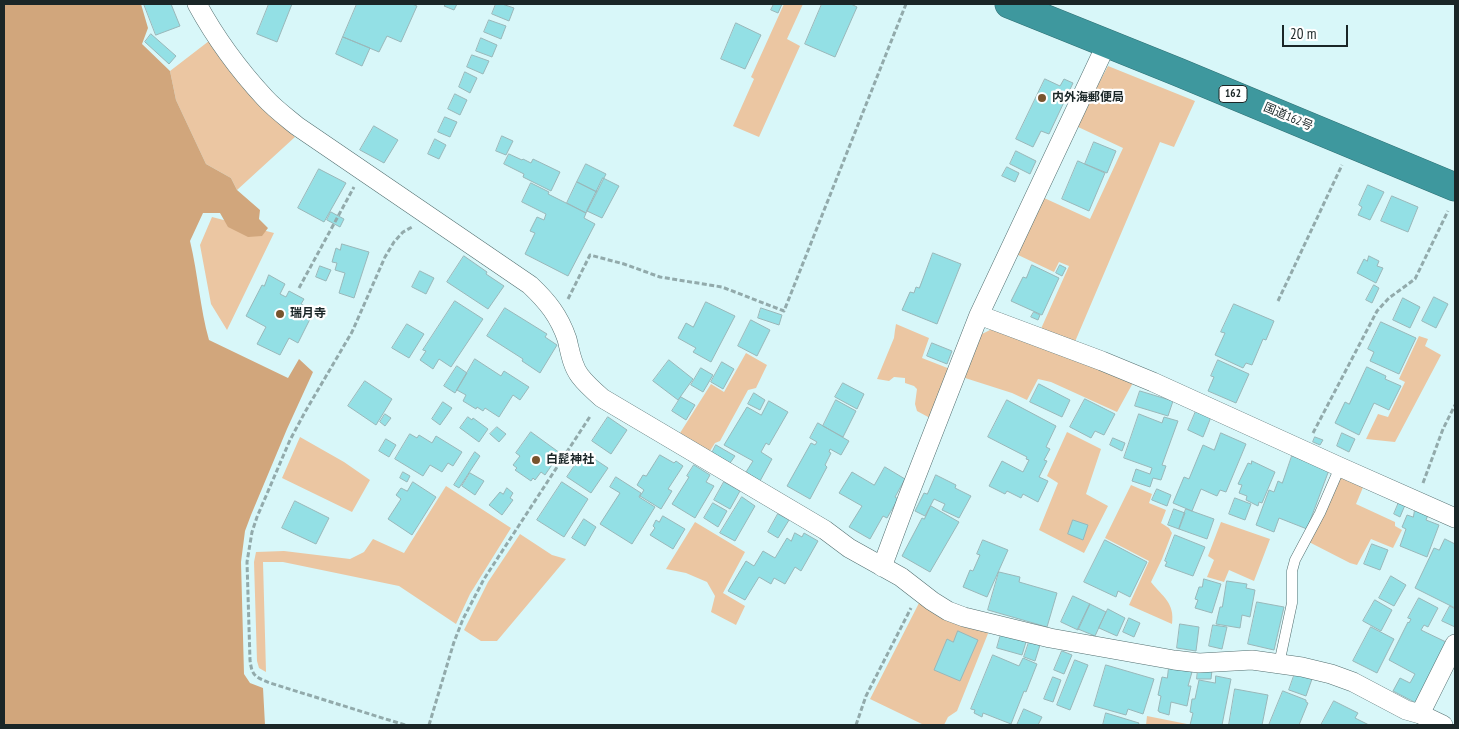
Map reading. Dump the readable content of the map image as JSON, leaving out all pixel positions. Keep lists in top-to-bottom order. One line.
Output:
{"streets":{"highway":["162","国道162号"]},"places":["内外海郵便局","瑞月寺","白髭神社"],"scale_bar":"20 m"}
